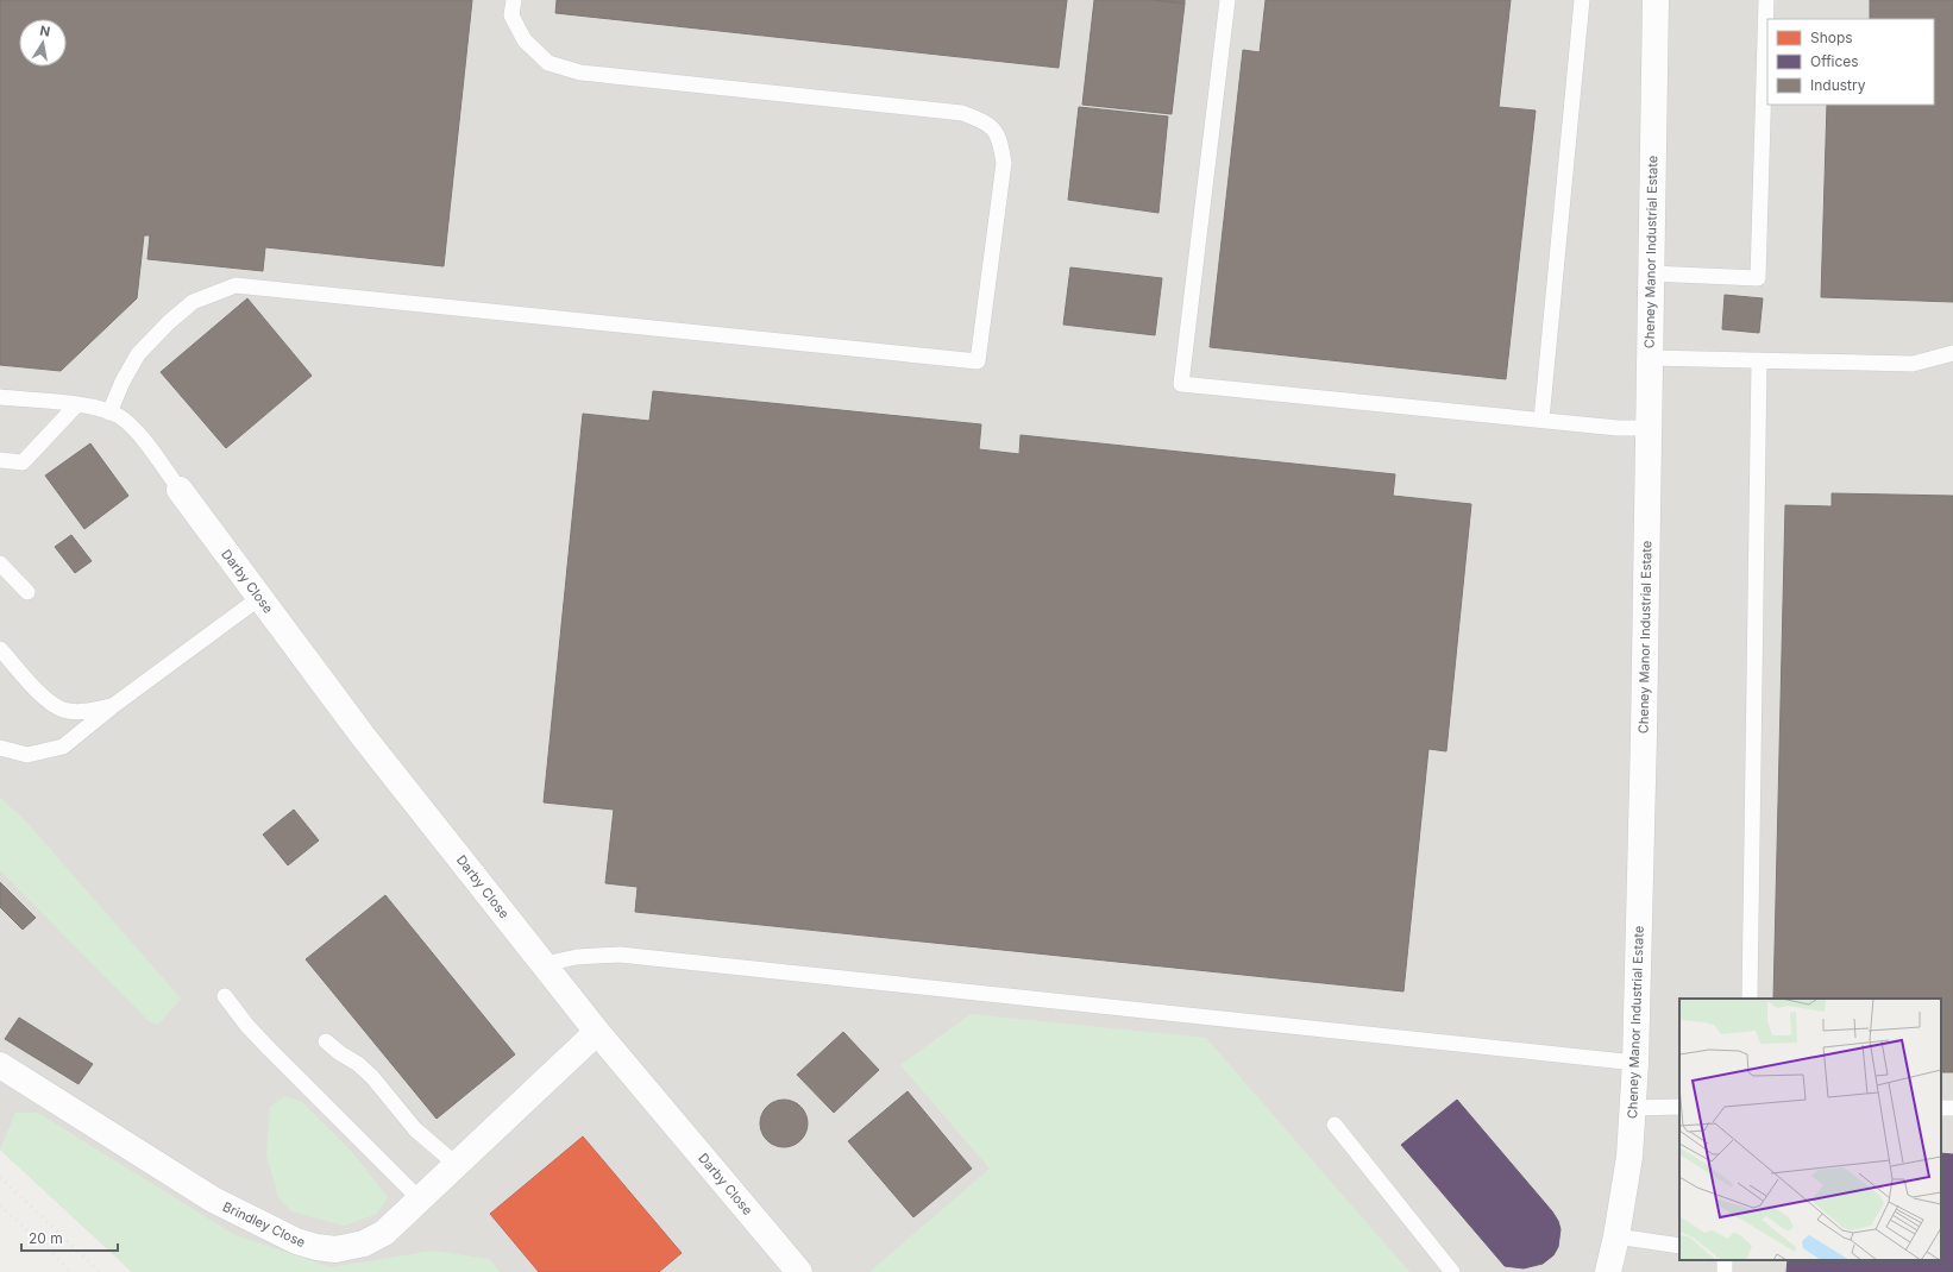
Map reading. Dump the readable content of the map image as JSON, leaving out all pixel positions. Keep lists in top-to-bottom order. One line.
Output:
{"streets":{"street":["Cheney Manor Industrial Estate","Darby Close","Brindley Close"]},"crossings":[["Darby Close","Brindley Close"]],"legend":["Shops","Offices","Industry"],"scale_bar":"20 m","north":"top"}
